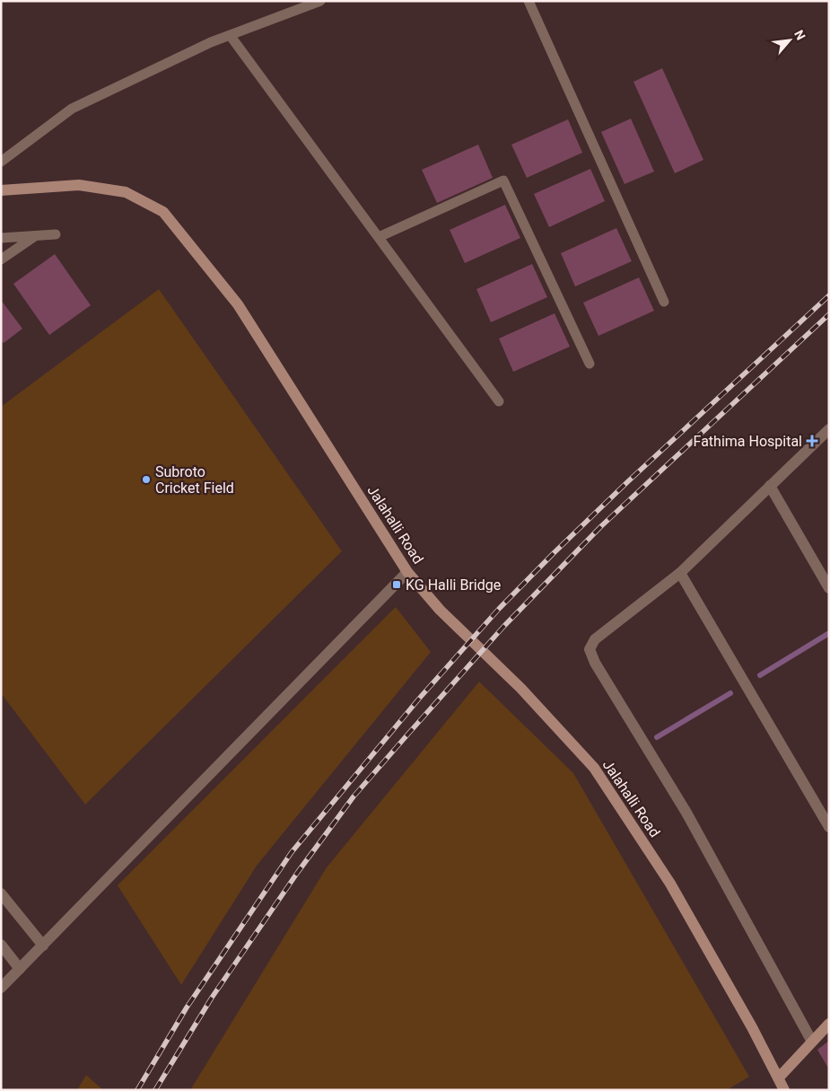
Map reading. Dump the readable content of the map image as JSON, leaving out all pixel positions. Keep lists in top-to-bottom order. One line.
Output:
{"streets":{"main road":["Jalahalli Road"]},"places":{"health":["Fathima Hospital"],"other":["Subroto Cricket Field"],"transit":["KG Halli Bridge"]},"north":"top right"}
